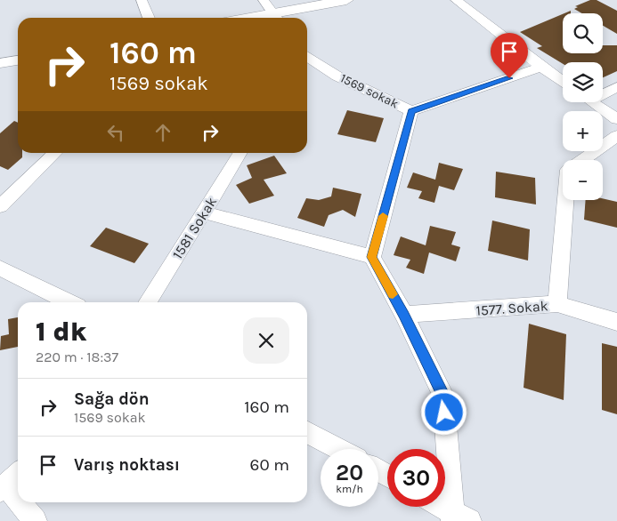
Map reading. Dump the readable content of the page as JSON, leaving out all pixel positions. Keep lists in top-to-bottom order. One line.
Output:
{"streets":{"street":["1569 sokak","1581 Sokak","1577. Sokak"]},"page":{"map_buttons":["+","−"],"turn":["160 m","1569 sokak"],"heading":["1 dk","220 m · 18:37"],"list":[{"name":"Sağa dön","note":"1569 sokak","value":"160 m"},{"name":"Varış noktası","value":"60 m"}],"speed":"20 km/h","limit":"30"}}
